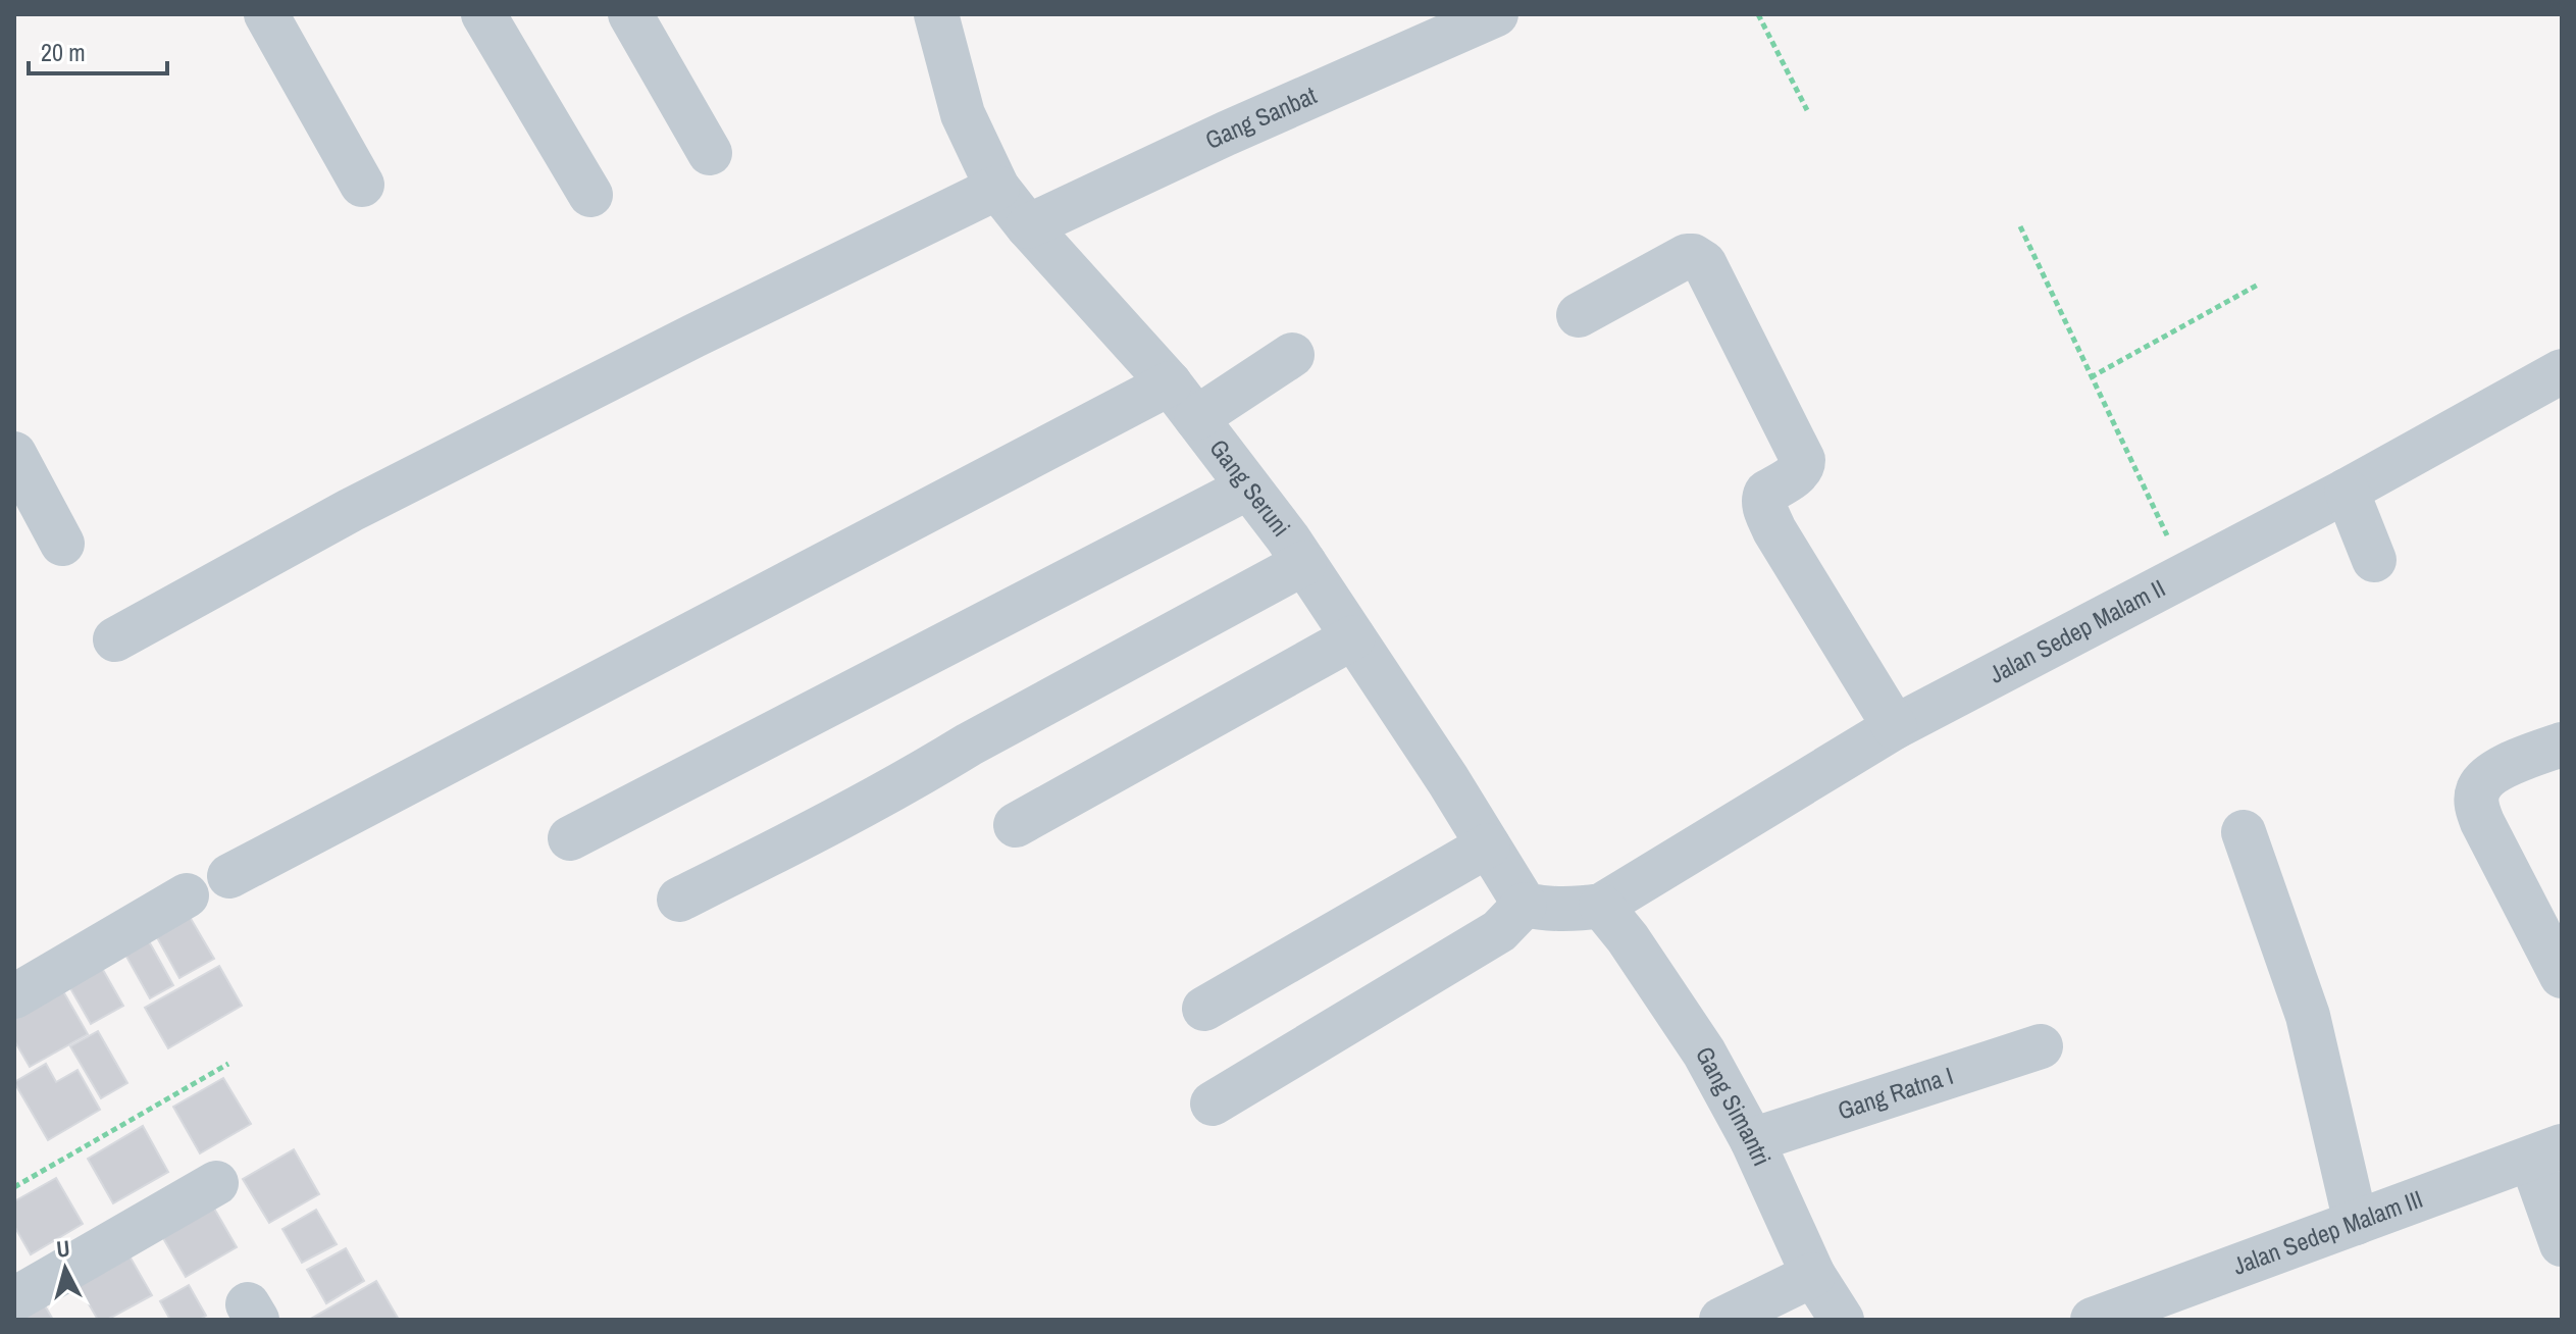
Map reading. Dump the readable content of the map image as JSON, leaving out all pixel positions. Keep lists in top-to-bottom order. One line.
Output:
{"streets":{"street":["Gang Sanbat","Gang Seruni","Jalan Sedep Malam II","Gang Ratna I","Gang Simantri","Jalan Sedep Malam III"]},"crossings":[["Gang Sanbat","Gang Seruni"],["Jalan Sedep Malam II","Gang Simantri"],["Gang Ratna I","Gang Simantri"]],"scale_bar":"20 m","north":"top"}
